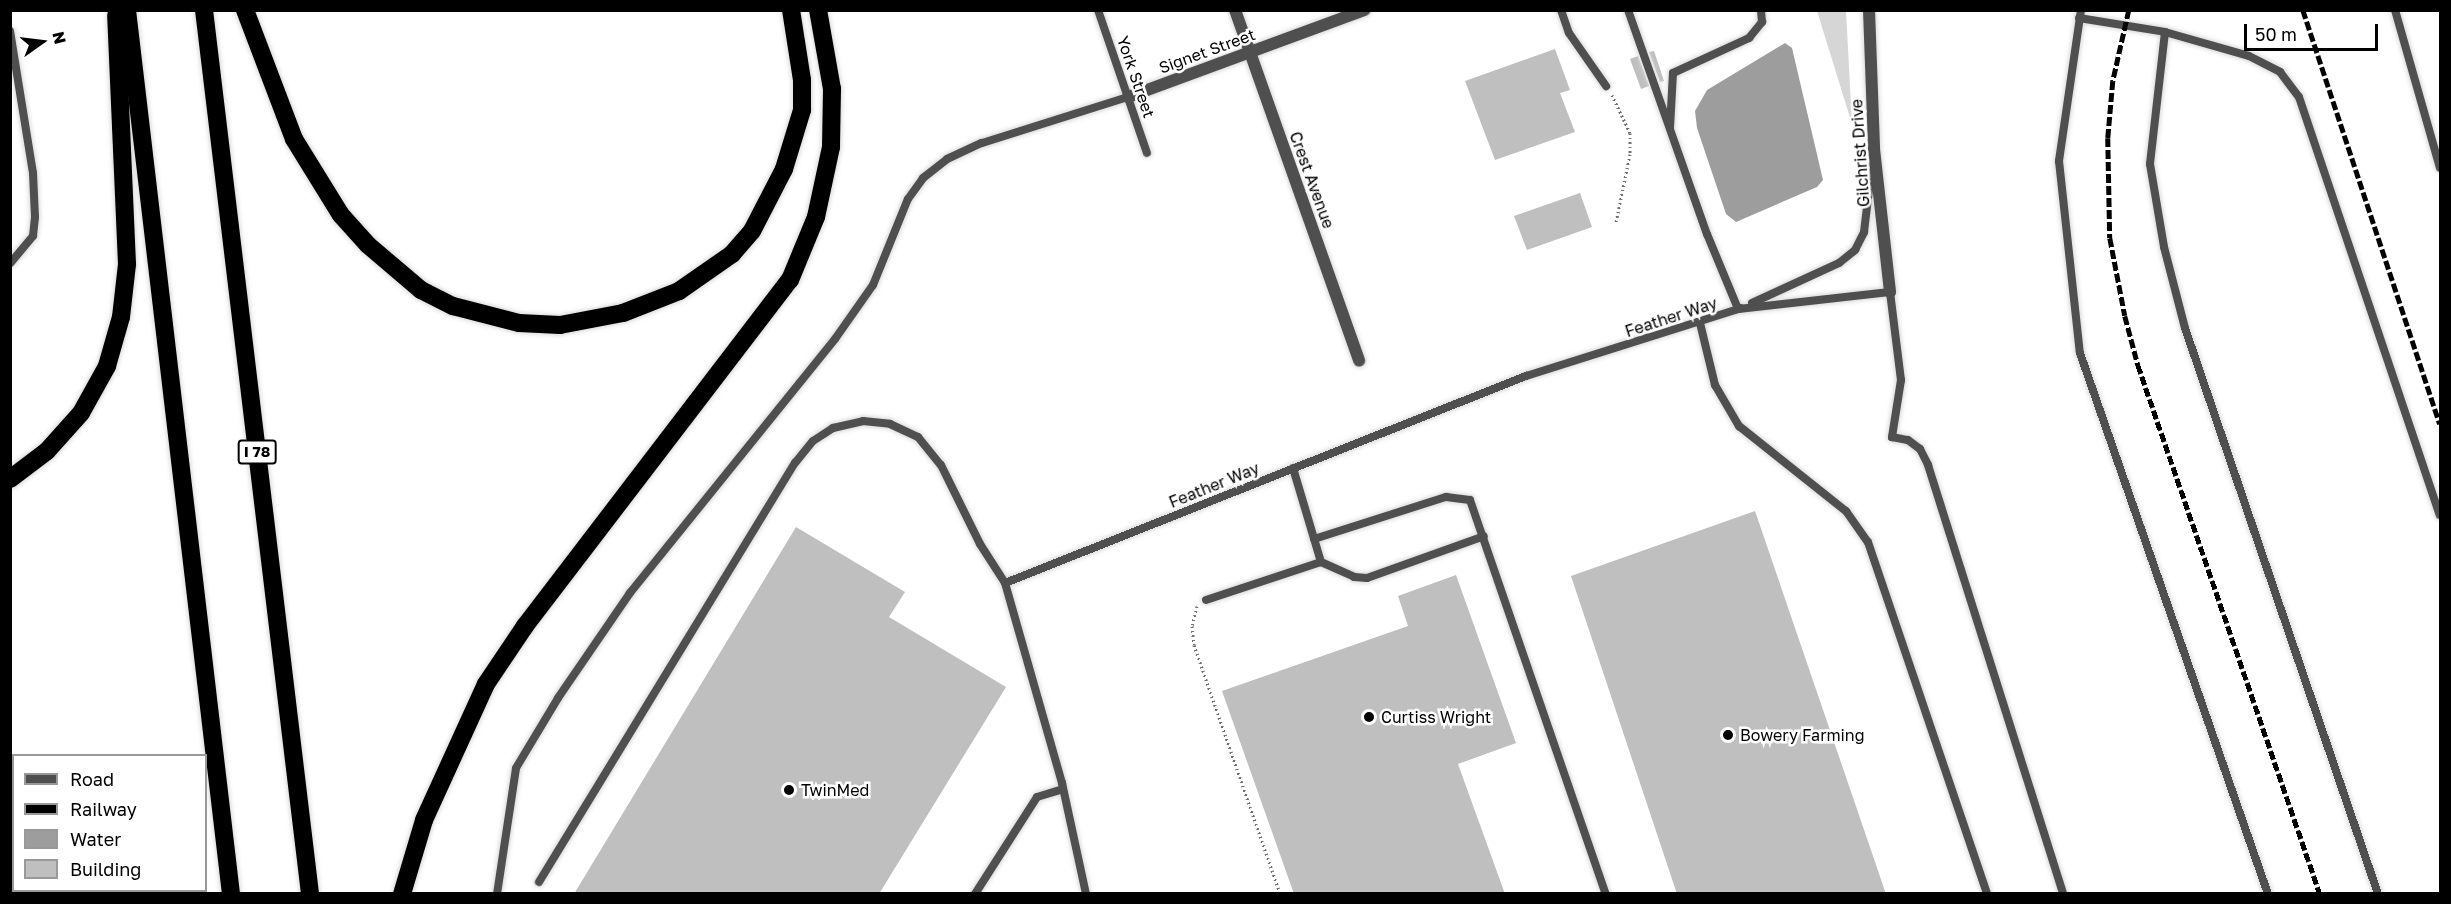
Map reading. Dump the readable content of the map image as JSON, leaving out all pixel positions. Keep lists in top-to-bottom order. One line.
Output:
{"streets":{"highway":["I 78"],"street":["Signet Street","Gilchrist Drive","Crest Avenue"],"lane":["York Street","Feather Way"]},"crossings":[["Signet Street","York Street"],["Signet Street","Crest Avenue"],["Gilchrist Drive","Feather Way"]],"places":["Curtiss Wright","Bowery Farming","TwinMed"],"legend":["Road","Railway","Water","Building"],"scale_bar":"50 m","north":"right"}
